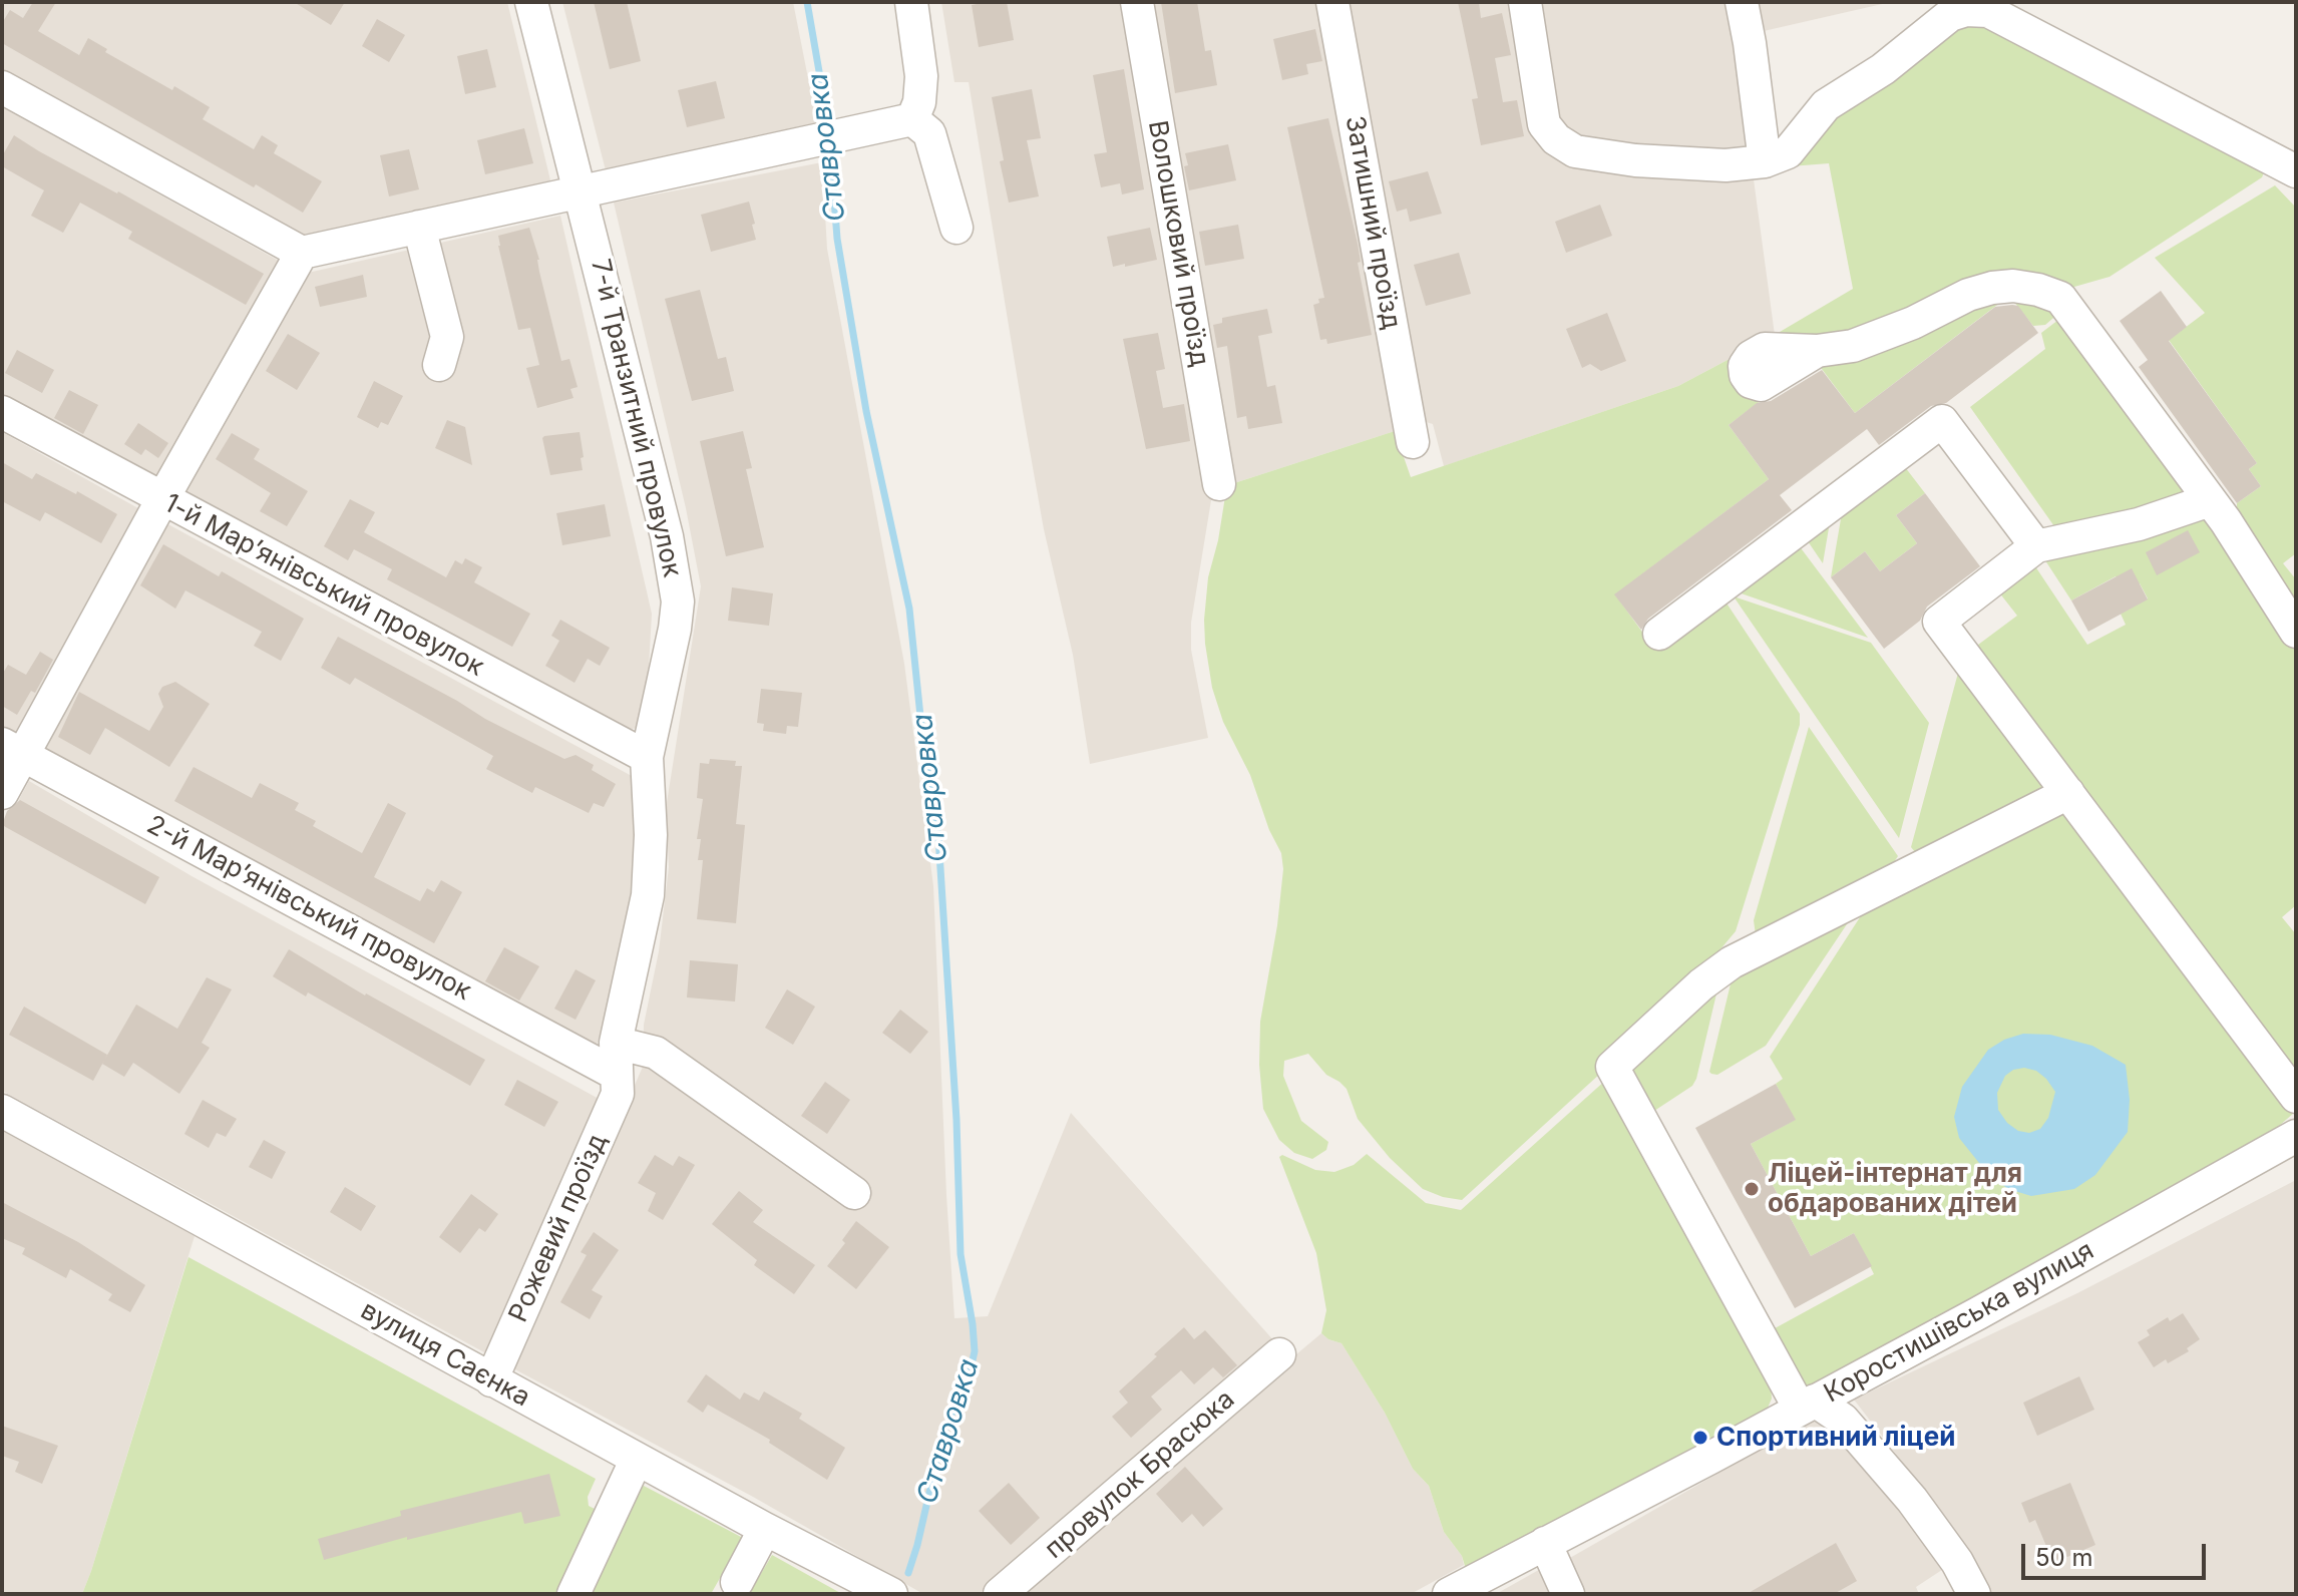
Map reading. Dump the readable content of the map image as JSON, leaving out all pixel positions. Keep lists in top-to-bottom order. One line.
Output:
{"streets":{"street":["Затишний проїзд","Волошковий проїзд","7-й Транзитний провулок","1-й Марʼянівський провулок","2-й Марʼянівський провулок","Рожевий проїзд","Коростишівська вулиця","вулиця Саєнка","провулок Брасюка"]},"crossings":[["7-й Транзитний провулок","1-й Марʼянівський провулок"],["7-й Транзитний провулок","2-й Марʼянівський провулок"],["7-й Транзитний провулок","Рожевий проїзд"],["2-й Марʼянівський провулок","Рожевий проїзд"],["Рожевий проїзд","вулиця Саєнка"]],"water":["Ставровка"],"places":["Ліцей-інтернат для обдарованих дітей","Спортивний ліцей"],"scale_bar":"50 m"}
